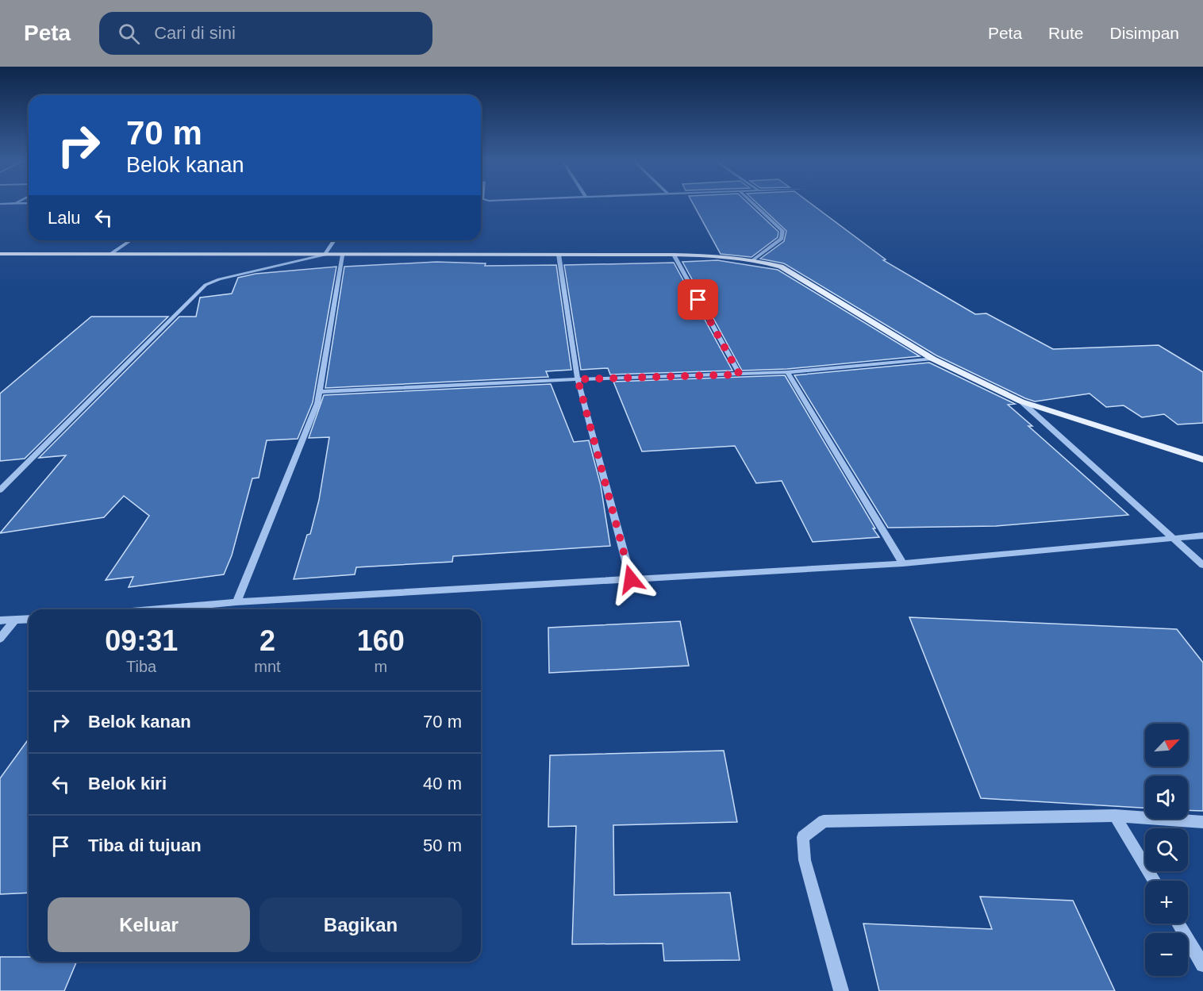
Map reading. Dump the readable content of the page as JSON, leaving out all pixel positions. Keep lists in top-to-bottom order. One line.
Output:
{"north":"top right","page":{"header":"Peta","search":"Cari di sini","nav":["Peta","Rute","Disimpan"],"turn":["70 m","Belok kanan"],"then":"Lalu","eta":["09:31","Tiba","2","mnt","160","m"],"list":[{"name":"Belok kanan","value":"70 m"},{"name":"Belok kiri","value":"40 m"},{"name":"Tiba di tujuan","value":"50 m"}],"map_buttons":["+","−"],"buttons":["Keluar","Bagikan"]}}
